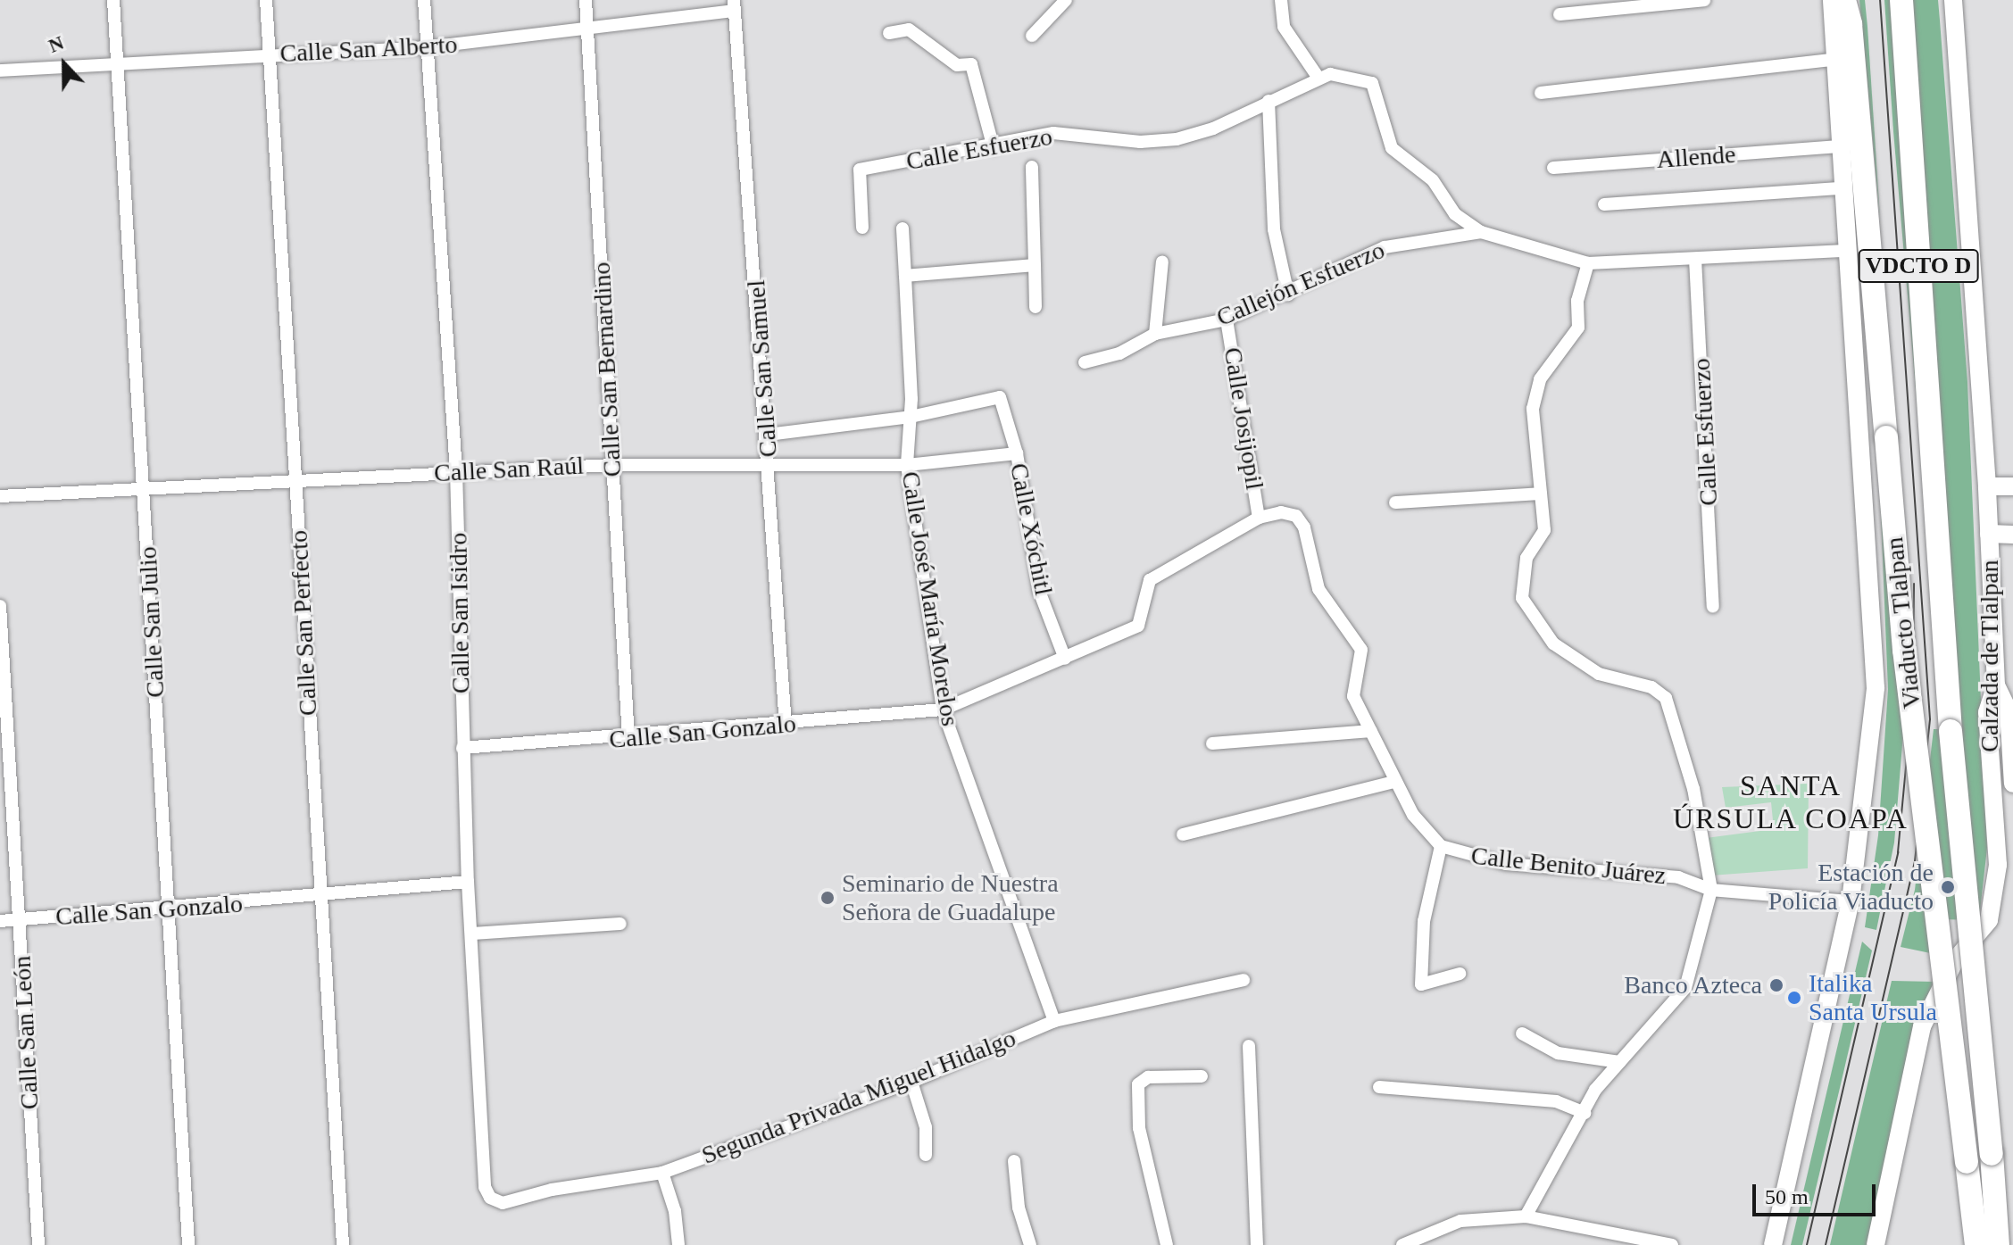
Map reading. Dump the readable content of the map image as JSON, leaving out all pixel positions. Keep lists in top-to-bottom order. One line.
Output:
{"streets":{"highway":["VDCTO D","Viaducto Tlalpan"],"main road":["Calzada de Tlalpan"],"street":["Calle San Alberto","Calle Esfuerzo","Allende","Callejón Esfuerzo","Calle San Samuel","Calle San Bernardino","Calle Josijopil","Calle San Raúl","Calle Xóchitl","Calle José María Morelos","Calle San Isidro","Calle San Julio","Calle San Perfecto","Calle San Gonzalo","Calle Benito Juárez","Calle San León","Segunda Privada Miguel Hidalgo"]},"crossings":[["Calle San Alberto","Calle San Samuel"],["Calle San Alberto","Calle San Bernardino"],["Calle San Alberto","Calle San Isidro"],["Calle San Alberto","Calle San Julio"],["Calle San Alberto","Calle San Perfecto"],["Calle Esfuerzo","Callejón Esfuerzo"],["Callejón Esfuerzo","Calle Josijopil"],["Calle San Samuel","Calle San Raúl"],["Calle San Samuel","Calle San Gonzalo"],["Calle San Bernardino","Calle San Raúl"],["Calle San Bernardino","Calle San Gonzalo"],["Calle Josijopil","Calle San Gonzalo"],["Calle Josijopil","Calle Benito Juárez"],["Calle San Raúl","Calle Xóchitl"],["Calle San Raúl","Calle José María Morelos"],["Calle San Raúl","Calle San Isidro"],["Calle San Raúl","Calle San Julio"],["Calle San Raúl","Calle San Perfecto"],["Calle Xóchitl","Calle José María Morelos"],["Calle Xóchitl","Calle San Gonzalo"],["Calle José María Morelos","Calle San Gonzalo"],["Calle José María Morelos","Segunda Privada Miguel Hidalgo"],["Calle San Isidro","Calle San Gonzalo"],["Calle San Isidro","Segunda Privada Miguel Hidalgo"],["Calle San Julio","Calle San Gonzalo"],["Calle San Perfecto","Calle San Gonzalo"],["Calle San Gonzalo","Calle Benito Juárez"],["Calle San Gonzalo","Calle San León"]],"districts":["SANTA ÚRSULA COAPA"],"places":["Estación de Policía Viaducto","Seminario de Nuestra Señora de Guadalupe","Banco Azteca","Italika Santa Ursula"],"scale_bar":"50 m","north":"top"}
